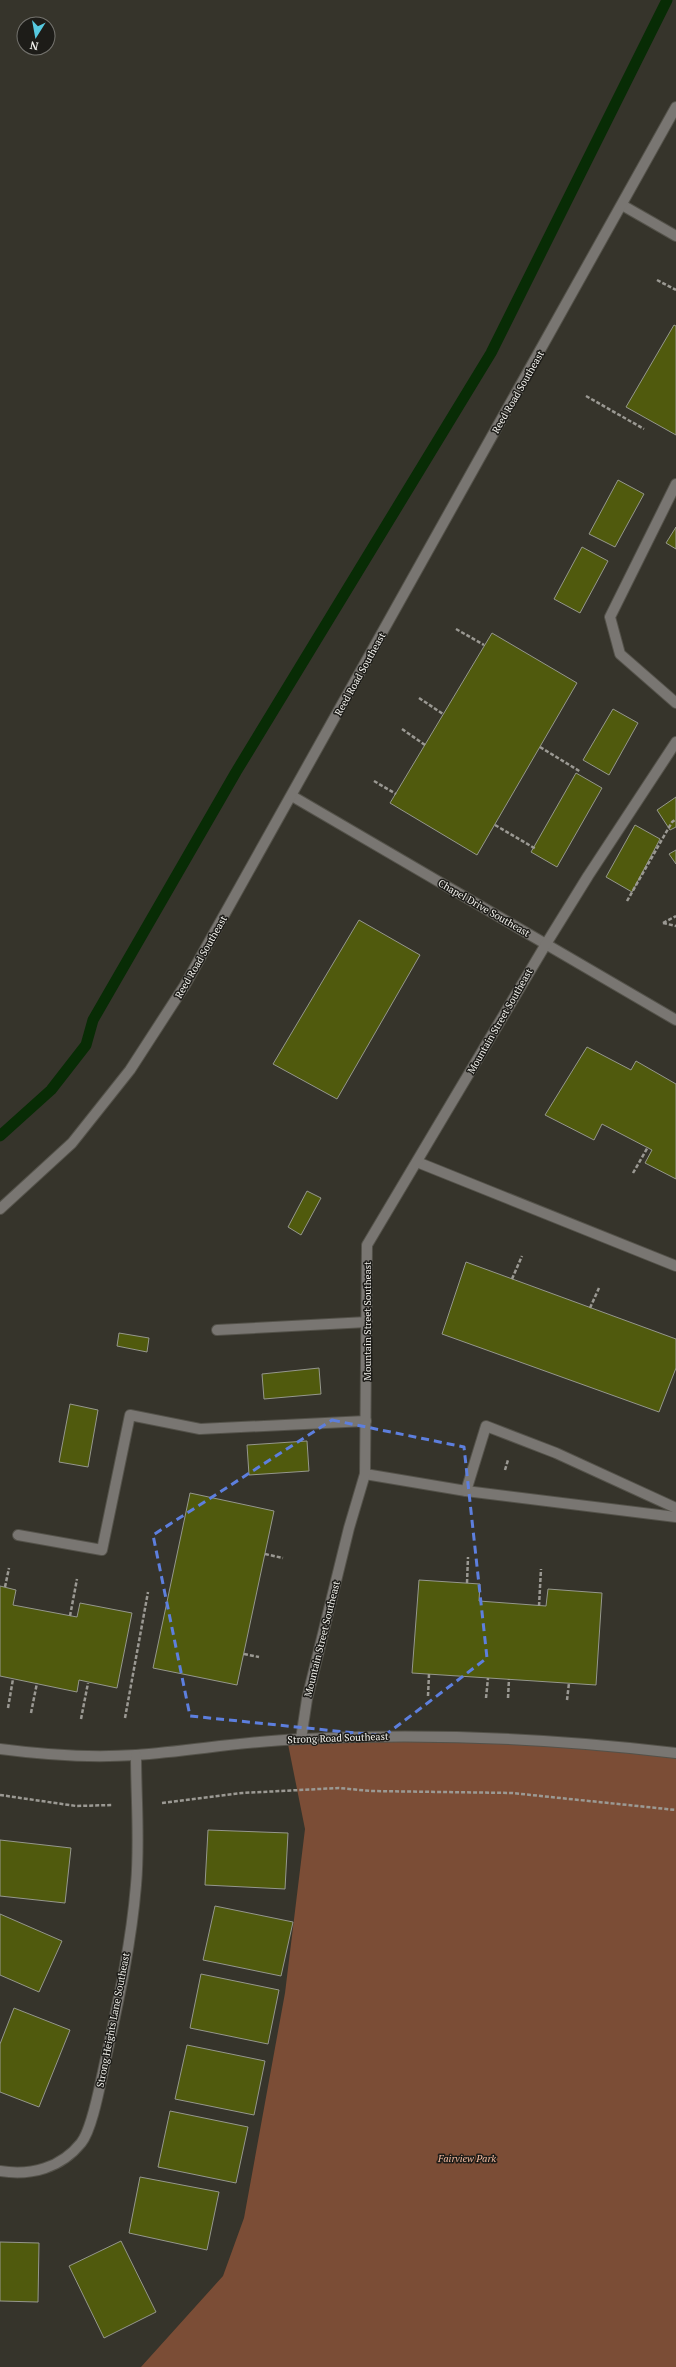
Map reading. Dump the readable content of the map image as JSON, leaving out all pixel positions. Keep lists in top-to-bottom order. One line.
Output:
{"streets":{"street":["Reed Road Southeast","Chapel Drive Southeast","Mountain Street Southeast","Strong Road Southeast","Strong Heights Lane Southeast"]},"crossings":[["Reed Road Southeast","Chapel Drive Southeast"],["Chapel Drive Southeast","Mountain Street Southeast"],["Mountain Street Southeast","Strong Road Southeast"],["Strong Road Southeast","Strong Heights Lane Southeast"]],"parks":["Fairview Park"],"north":"bottom"}
